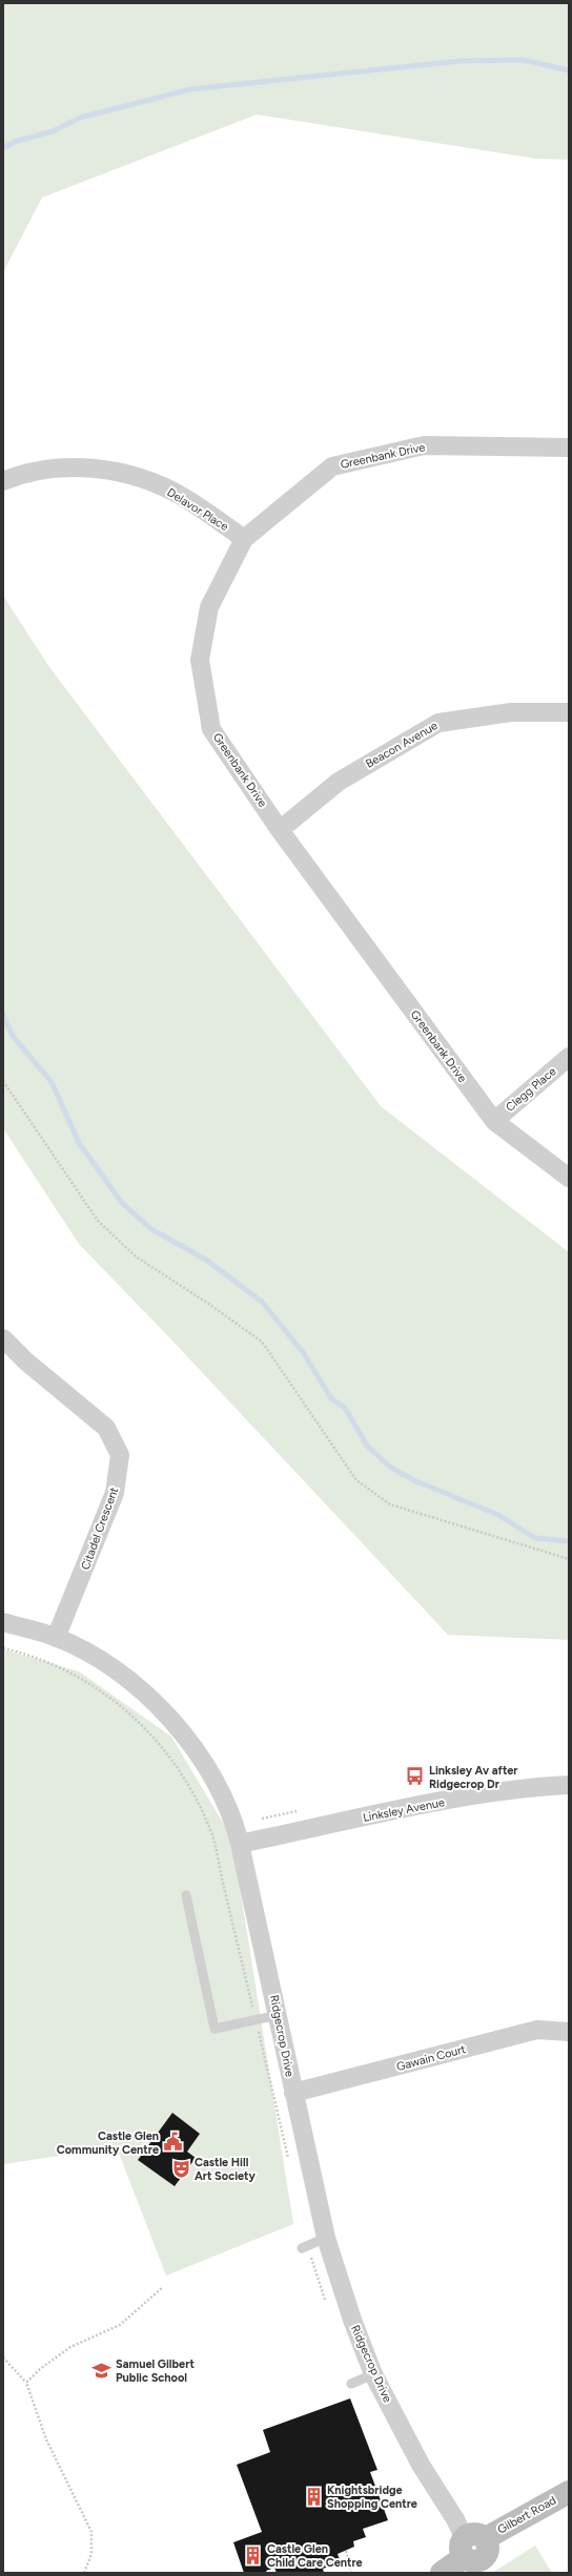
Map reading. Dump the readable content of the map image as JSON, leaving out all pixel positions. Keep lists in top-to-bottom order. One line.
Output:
{"streets":{"main road":["Gilbert Road"],"street":["Greenbank Drive","Delavor Place","Beacon Avenue","Clegg Place","Citadel Crescent","Linksley Avenue","Ridgecrop Drive","Gawain Court"]},"crossings":[["Greenbank Drive","Delavor Place"],["Greenbank Drive","Beacon Avenue"],["Greenbank Drive","Clegg Place"],["Citadel Crescent","Ridgecrop Drive"],["Linksley Avenue","Ridgecrop Drive"],["Ridgecrop Drive","Gawain Court"],["Ridgecrop Drive","Gilbert Road"]],"places":{"bus stop":["Linksley Av after Ridgecrop Dr"],"public building":["Castle Glen Community Centre"],"theatre":["Castle Hill Art Society"],"school or university":["Samuel Gilbert Public School"],"building":["Knightsbridge Shopping Centre","Castle Glen Child Care Centre"]}}
